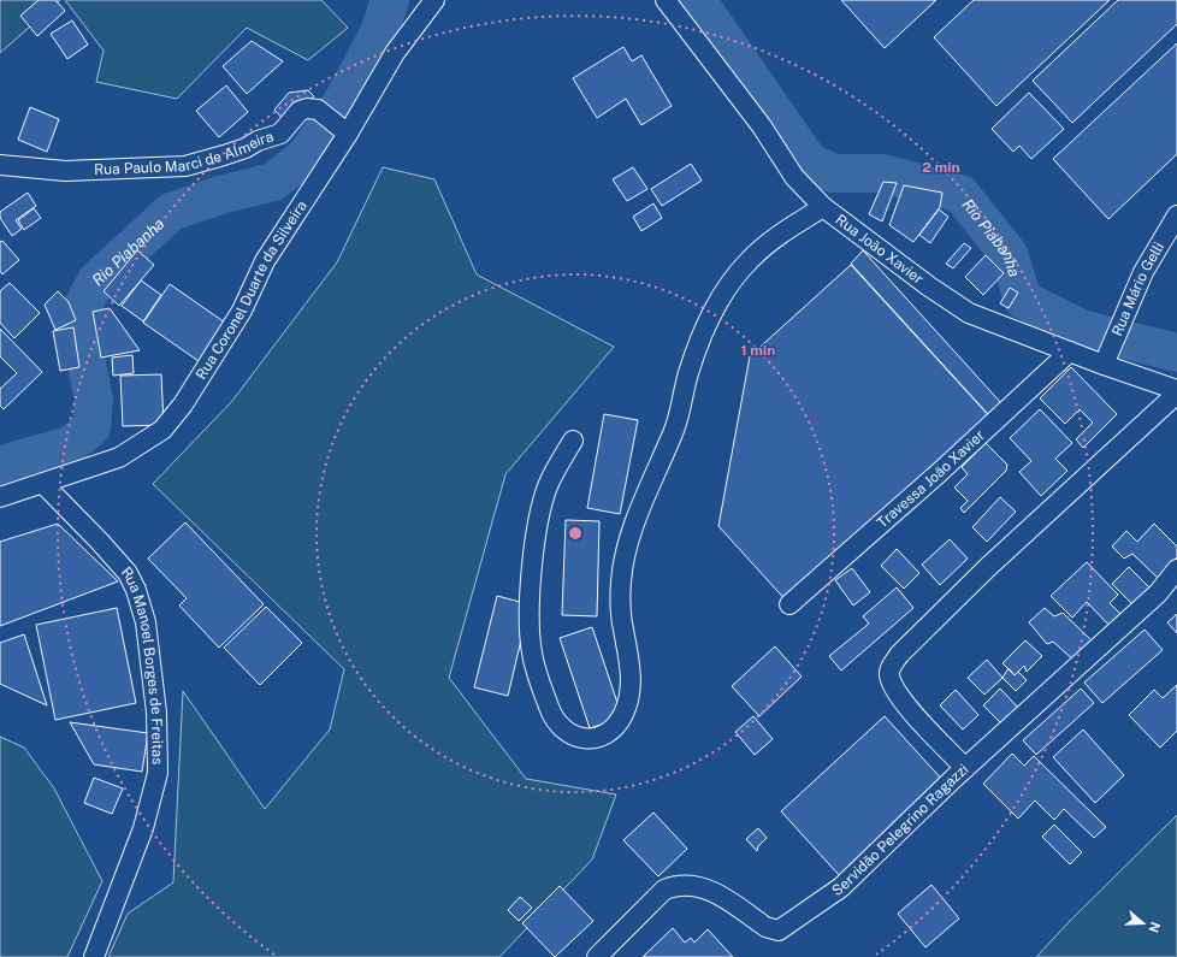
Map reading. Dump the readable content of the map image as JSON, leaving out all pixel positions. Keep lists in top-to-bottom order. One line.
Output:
{"streets":{"street":["Rua Paulo Marci de Almeira","Rua João Xavier","Rua Mário Gelli","Rua Coronel Duarte da Silveira","Travessa João Xavier","Rua Manoel Borges de Freitas","Servidão Pelegrino Ragazzi"]},"crossings":[["Rua Paulo Marci de Almeira","Rua Coronel Duarte da Silveira"],["Rua João Xavier","Rua Mário Gelli"],["Rua João Xavier","Travessa João Xavier"],["Rua Coronel Duarte da Silveira","Rua Manoel Borges de Freitas"]],"water":["Rio Piabanha"],"north":"right","rings":["2 min","1 min"]}
